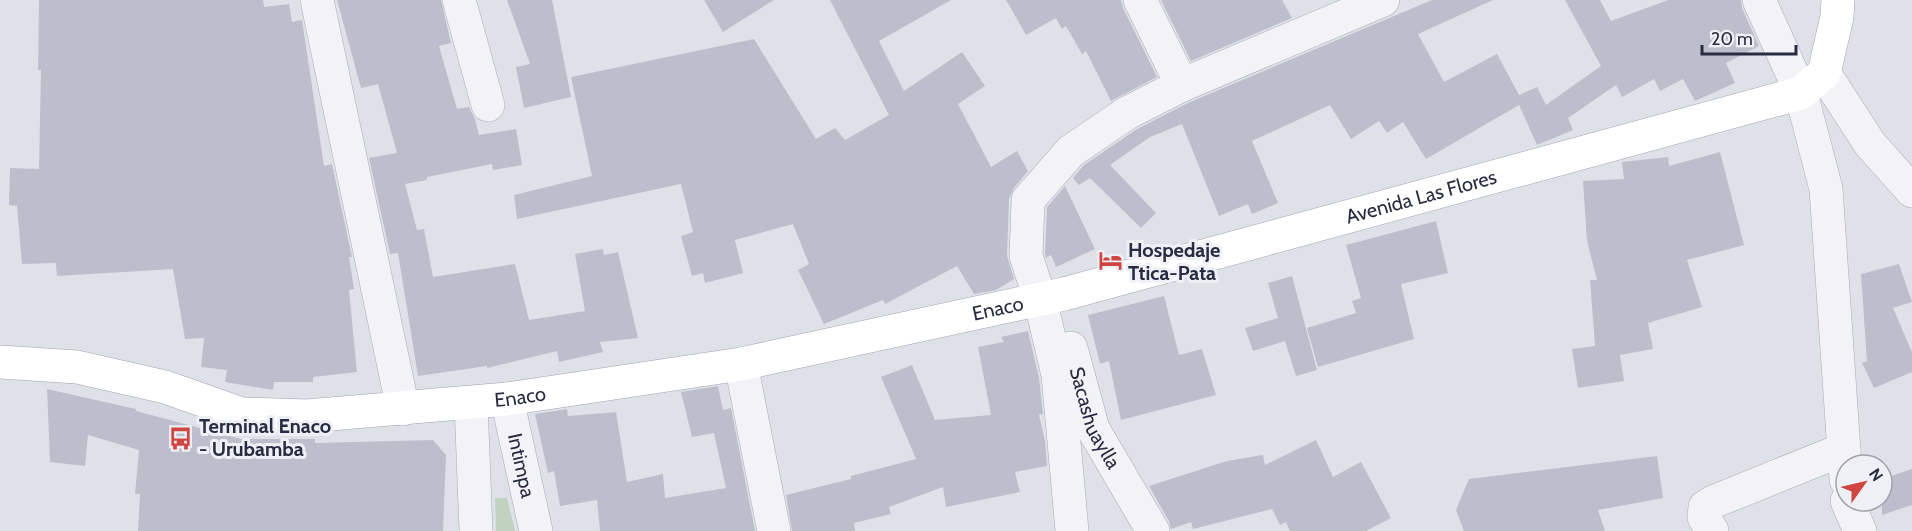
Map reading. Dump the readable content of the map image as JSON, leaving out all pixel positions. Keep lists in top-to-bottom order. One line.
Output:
{"streets":{"main road":["Avenida Las Flores","Enaco"],"street":["Sacashuaylla","Intimpa"]},"crossings":[["Avenida Las Flores","Enaco"],["Avenida Las Flores","Sacashuaylla"],["Enaco","Sacashuaylla"],["Enaco","Intimpa"]],"places":{"hotel":["Hospedaje Ttica-Pata"],"bus stop":["Terminal Enaco - Urubamba"]},"scale_bar":"20 m","north":"top right"}
